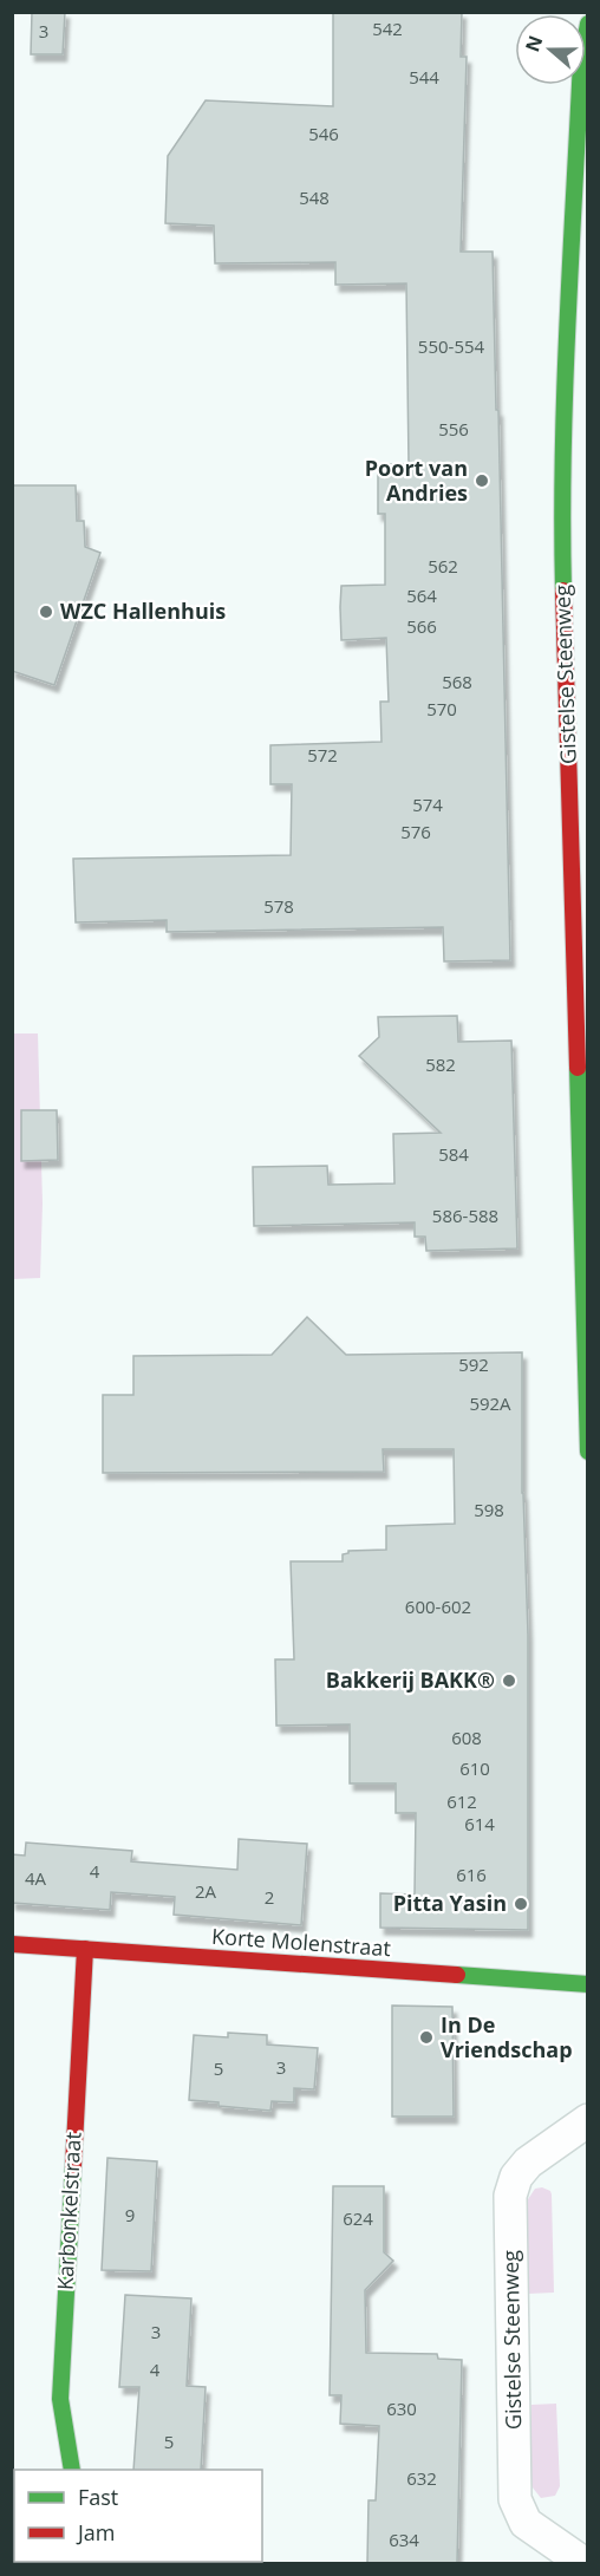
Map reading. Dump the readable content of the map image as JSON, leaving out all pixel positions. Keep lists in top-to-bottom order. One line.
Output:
{"streets":{"main road":["Gistelse Steenweg","Korte Molenstraat","Karbonkelstraat"]},"crossings":[["Korte Molenstraat","Karbonkelstraat"]],"places":["Poort van Andries","WZC Hallenhuis","Bakkerij BAKK®","Pitta Yasin","In De Vriendschap"],"house_numbers":["542","3","544","546","548","550-554","556","562","564","566","568","570","572","574","576","578","582","584","586-588","592","592A","598","600-602","608","610","612","614","4","616","4A","2A","2","3","5","9","624","3","4","630","5","632","634"],"legend":["Fast","Jam"],"north":"left"}
